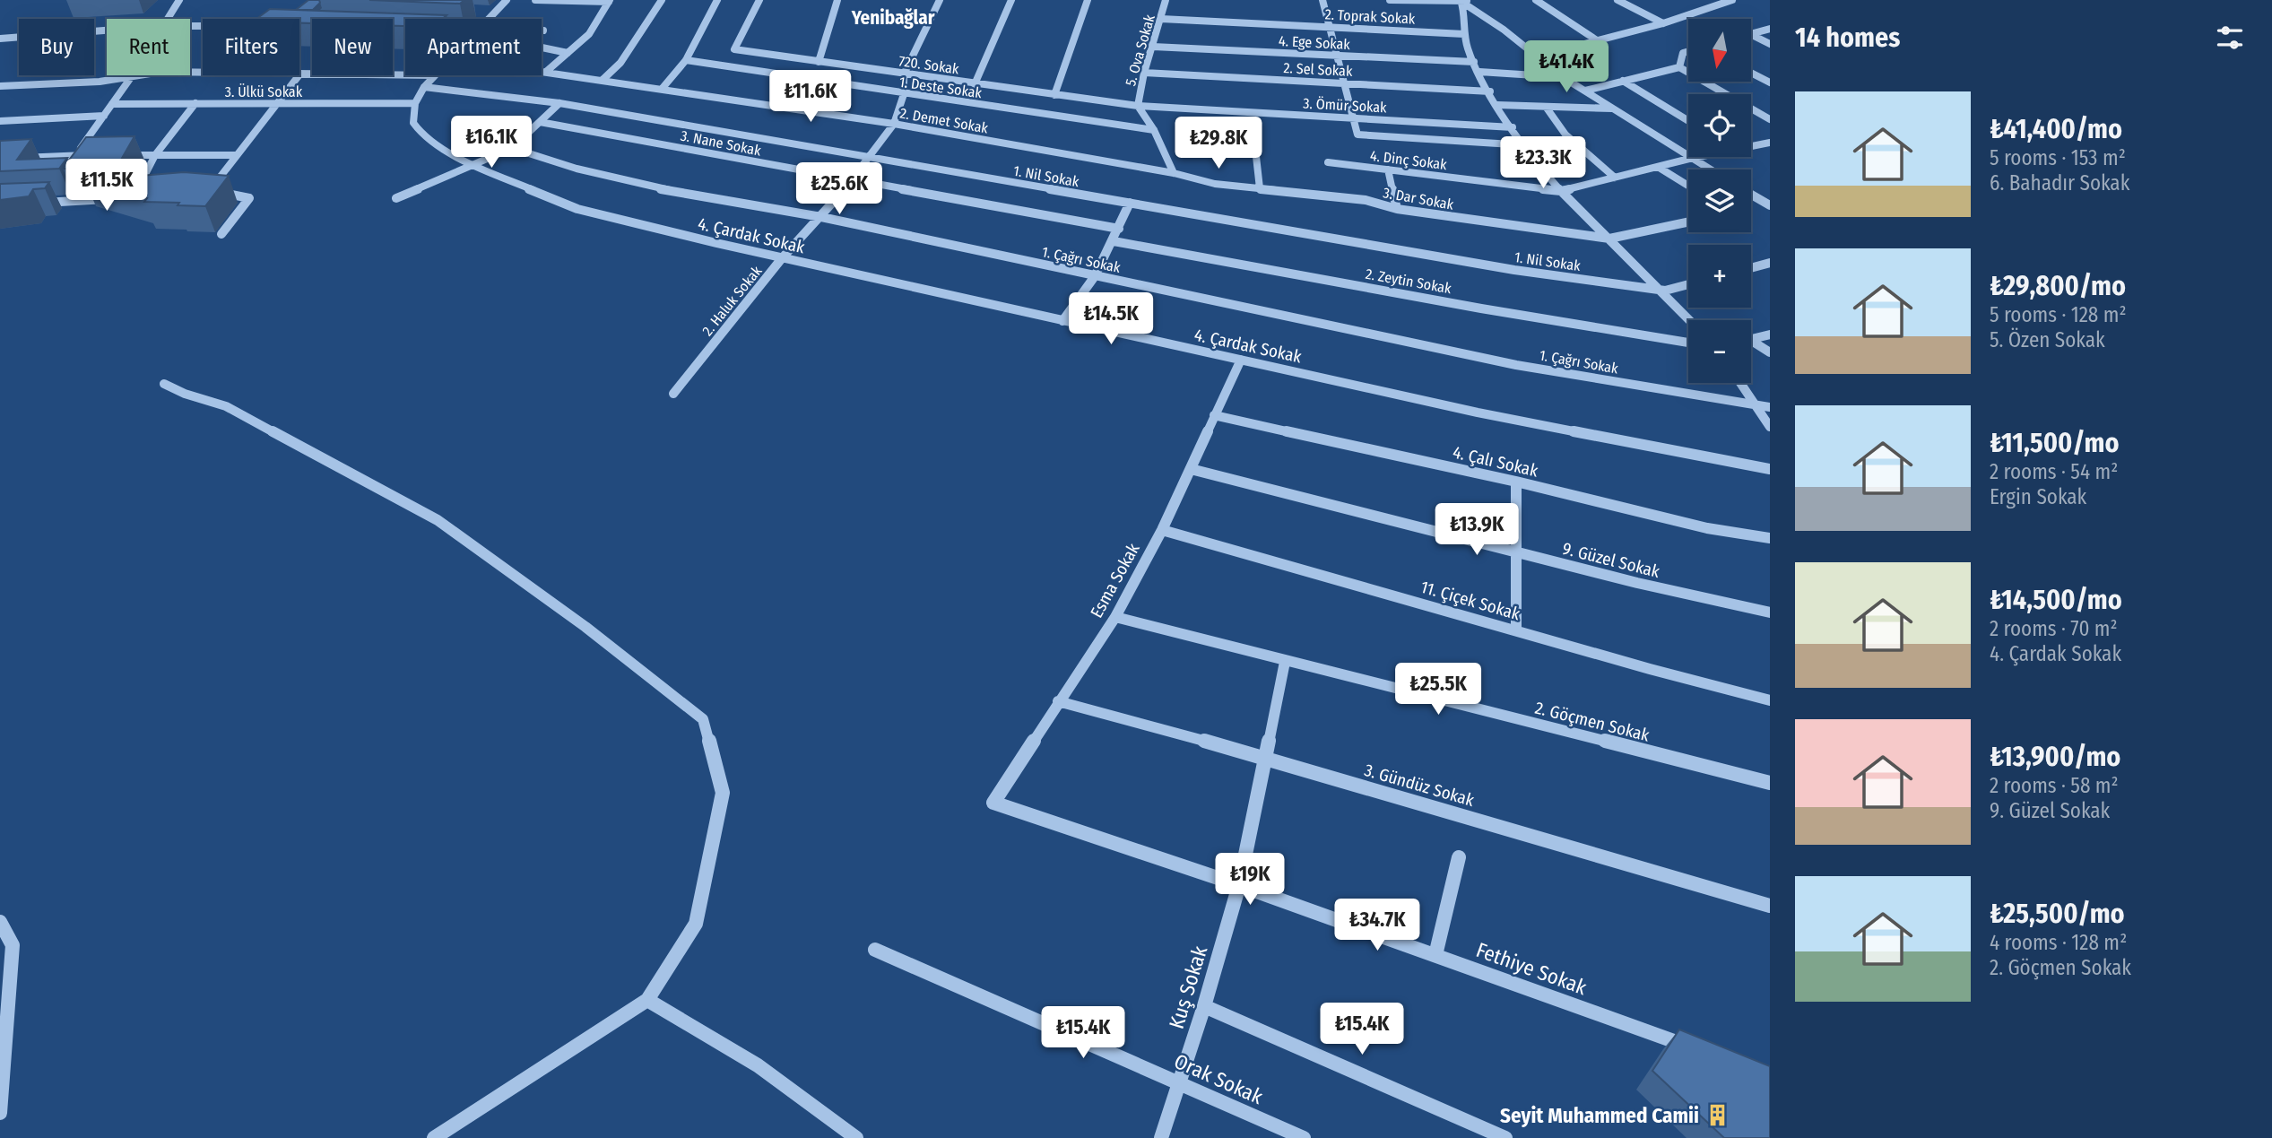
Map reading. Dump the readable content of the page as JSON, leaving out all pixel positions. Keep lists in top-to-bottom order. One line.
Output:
{"streets":{"street":["2. Toprak Sokak","4. Ege Sokak","5. Ova Sokak","720. Sokak","2. Sel Sokak","1. Deste Sokak","3. Ülkü Sokak","3. Ömür Sokak","2. Demet Sokak","3. Nane Sokak","4. Dinç Sokak","1. Nil Sokak","3. Dar Sokak","4. Çardak Sokak","1. Çağrı Sokak","2. Zeytin Sokak","2. Haluk Sokak","4. Çalı Sokak","9. Güzel Sokak","Esma Sokak","11. Çiçek Sokak","2. Göçmen Sokak","3. Gündüz Sokak","Fethiye Sokak","Kuş Sokak","Orak Sokak"]},"crossings":[["2. Toprak Sokak","5. Ova Sokak"],["4. Ege Sokak","5. Ova Sokak"],["5. Ova Sokak","720. Sokak"],["5. Ova Sokak","2. Sel Sokak"],["5. Ova Sokak","1. Deste Sokak"],["5. Ova Sokak","3. Ömür Sokak"],["5. Ova Sokak","2. Demet Sokak"],["5. Ova Sokak","3. Dar Sokak"],["720. Sokak","3. Ömür Sokak"],["720. Sokak","2. Haluk Sokak"],["1. Deste Sokak","2. Haluk Sokak"],["2. Demet Sokak","3. Dar Sokak"],["2. Demet Sokak","2. Haluk Sokak"],["3. Nane Sokak","2. Haluk Sokak"],["1. Nil Sokak","2. Haluk Sokak"],["4. Çardak Sokak","2. Haluk Sokak"],["4. Çardak Sokak","Esma Sokak"],["1. Çağrı Sokak","2. Haluk Sokak"],["4. Çalı Sokak","Esma Sokak"],["9. Güzel Sokak","Esma Sokak"],["Esma Sokak","11. Çiçek Sokak"],["Esma Sokak","2. Göçmen Sokak"],["Esma Sokak","3. Gündüz Sokak"],["Esma Sokak","Fethiye Sokak"],["2. Göçmen Sokak","Kuş Sokak"],["3. Gündüz Sokak","Kuş Sokak"],["Fethiye Sokak","Kuş Sokak"],["Kuş Sokak","Orak Sokak"]],"districts":["Yenibağlar"],"places":{"building":["Seyit Muhammed Camii"]},"north":"bottom","page":{"heading":"14 homes","map_buttons":["+","−"],"chip":["Buy","Rent","Filters","New","Apartment"],"price":["₺41.4K","₺11.6K","₺16.1K","₺29.8K","₺23.3K","₺11.5K","₺25.6K","₺14.5K","₺13.9K","₺25.5K","₺19K","₺34.7K","₺15.4K","₺15.4K"],"list":[{"name":"₺41,400/mo","note":"5 rooms · 153 m² · 6. Bahadır Sokak"},{"name":"₺29,800/mo","note":"5 rooms · 128 m² · 5. Özen Sokak"},{"name":"₺11,500/mo","note":"2 rooms · 54 m² · Ergin Sokak"},{"name":"₺14,500/mo","note":"2 rooms · 70 m² · 4. Çardak Sokak"},{"name":"₺13,900/mo","note":"2 rooms · 58 m² · 9. Güzel Sokak"},{"name":"₺25,500/mo","note":"4 rooms · 128 m² · 2. Göçmen Sokak"}]}}
